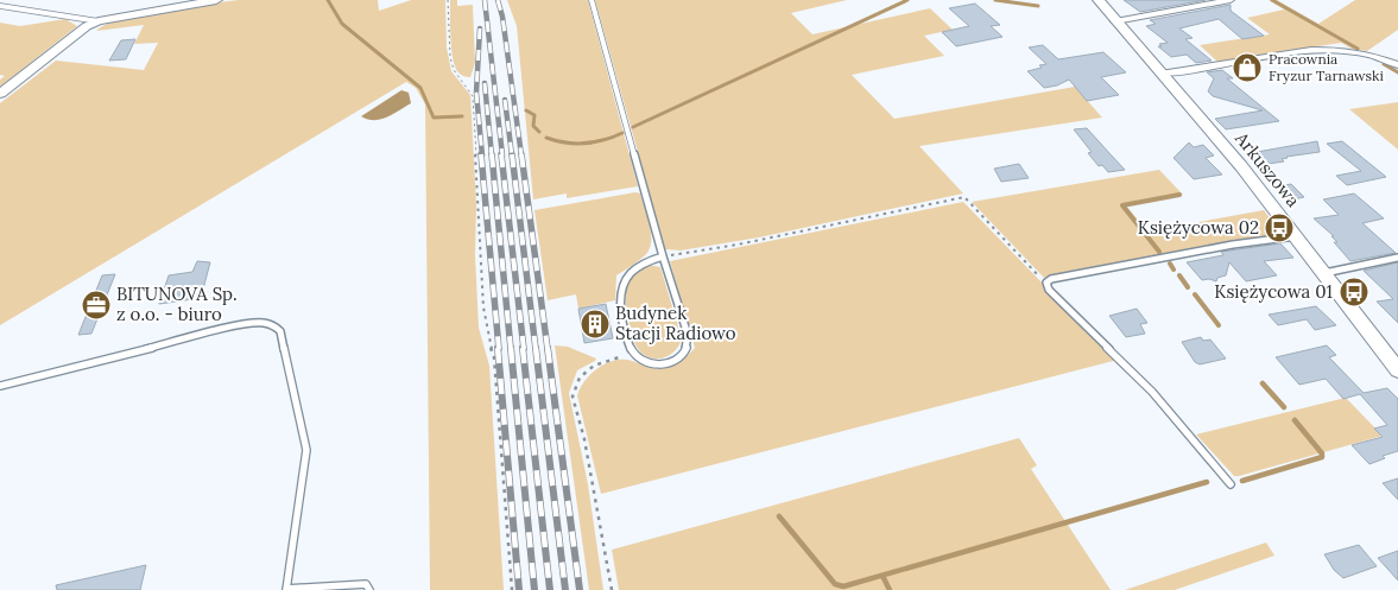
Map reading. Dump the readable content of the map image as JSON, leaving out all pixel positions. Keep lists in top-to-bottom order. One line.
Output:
{"streets":{"main road":["Arkuszowa"]},"places":{"shop":["Pracownia Fryzur Tarnawski"],"bus stop":["Księżycowa 02","Księżycowa 01"],"office":["BITUNOVA Sp. z o.o. - biuro"],"building":["Budynek Stacji Radiowo"]}}
